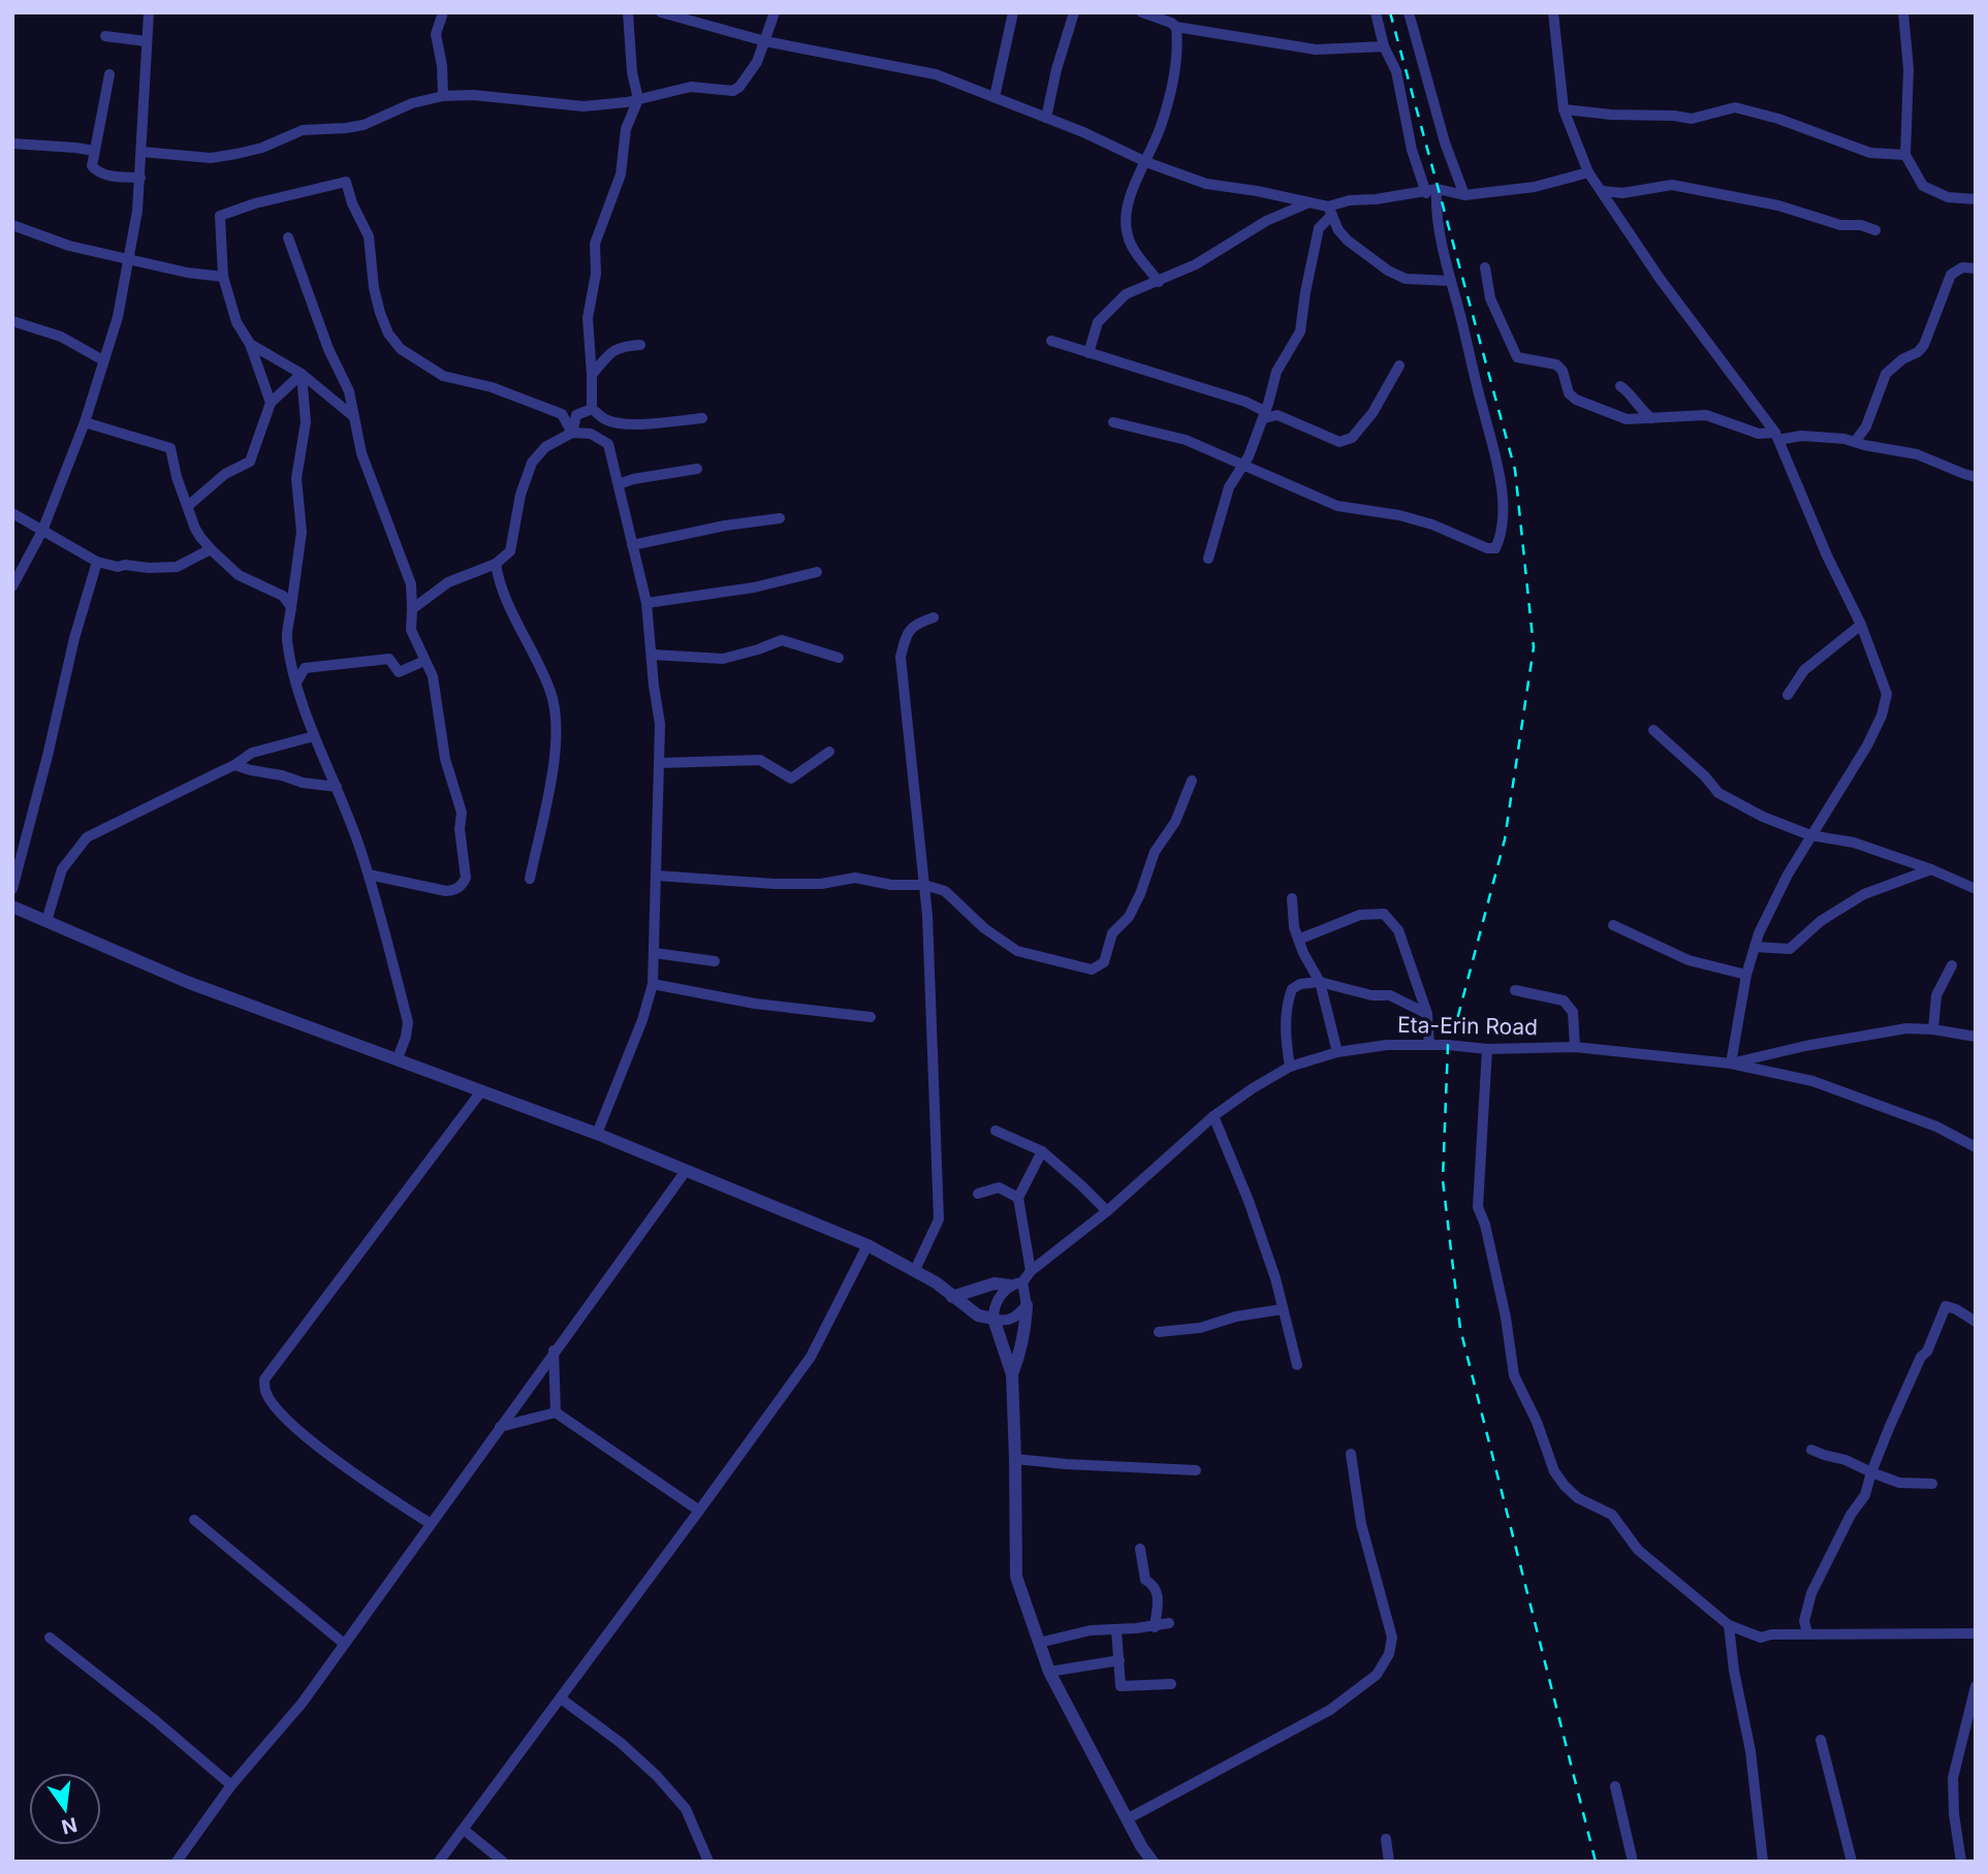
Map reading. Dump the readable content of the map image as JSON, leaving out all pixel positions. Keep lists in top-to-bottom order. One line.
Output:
{"streets":{"street":["Eta-Erin Road"]},"north":"bottom"}
